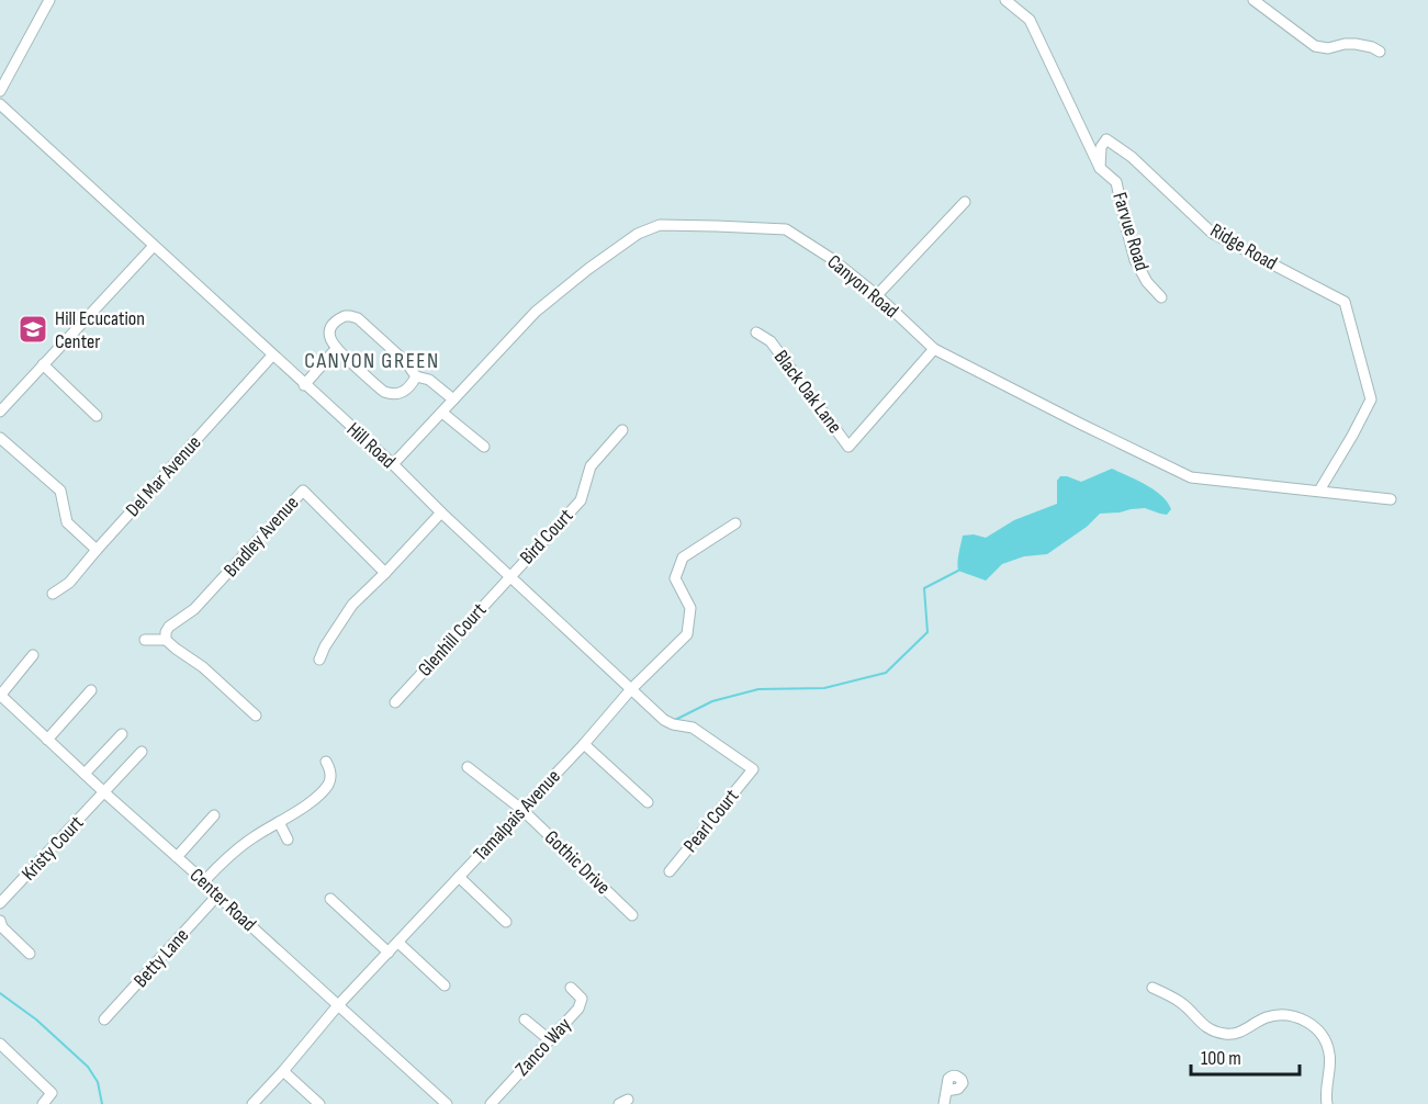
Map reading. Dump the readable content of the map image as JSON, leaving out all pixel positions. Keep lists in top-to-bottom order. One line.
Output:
{"streets":{"street":["Farvue Road","Ridge Road","Canyon Road","Black Oak Lane","Hill Road","Del Mar Avenue","Bradley Avenue","Bird Court","Glenhill Court","Tamalpais Avenue","Pearl Court","Kristy Court","Gothic Drive","Center Road","Betty Lane","Zanco Way"]},"crossings":[["Farvue Road","Ridge Road"],["Ridge Road","Canyon Road"],["Canyon Road","Black Oak Lane"],["Canyon Road","Hill Road"],["Hill Road","Del Mar Avenue"],["Hill Road","Bird Court"],["Hill Road","Glenhill Court"],["Hill Road","Tamalpais Avenue"],["Hill Road","Pearl Court"],["Bird Court","Glenhill Court"],["Tamalpais Avenue","Gothic Drive"],["Tamalpais Avenue","Center Road"],["Kristy Court","Center Road"],["Center Road","Betty Lane"]],"districts":["CANYON GREEN"],"places":{"school or university":["Hill Ecucation Center"]},"scale_bar":"100 m"}
